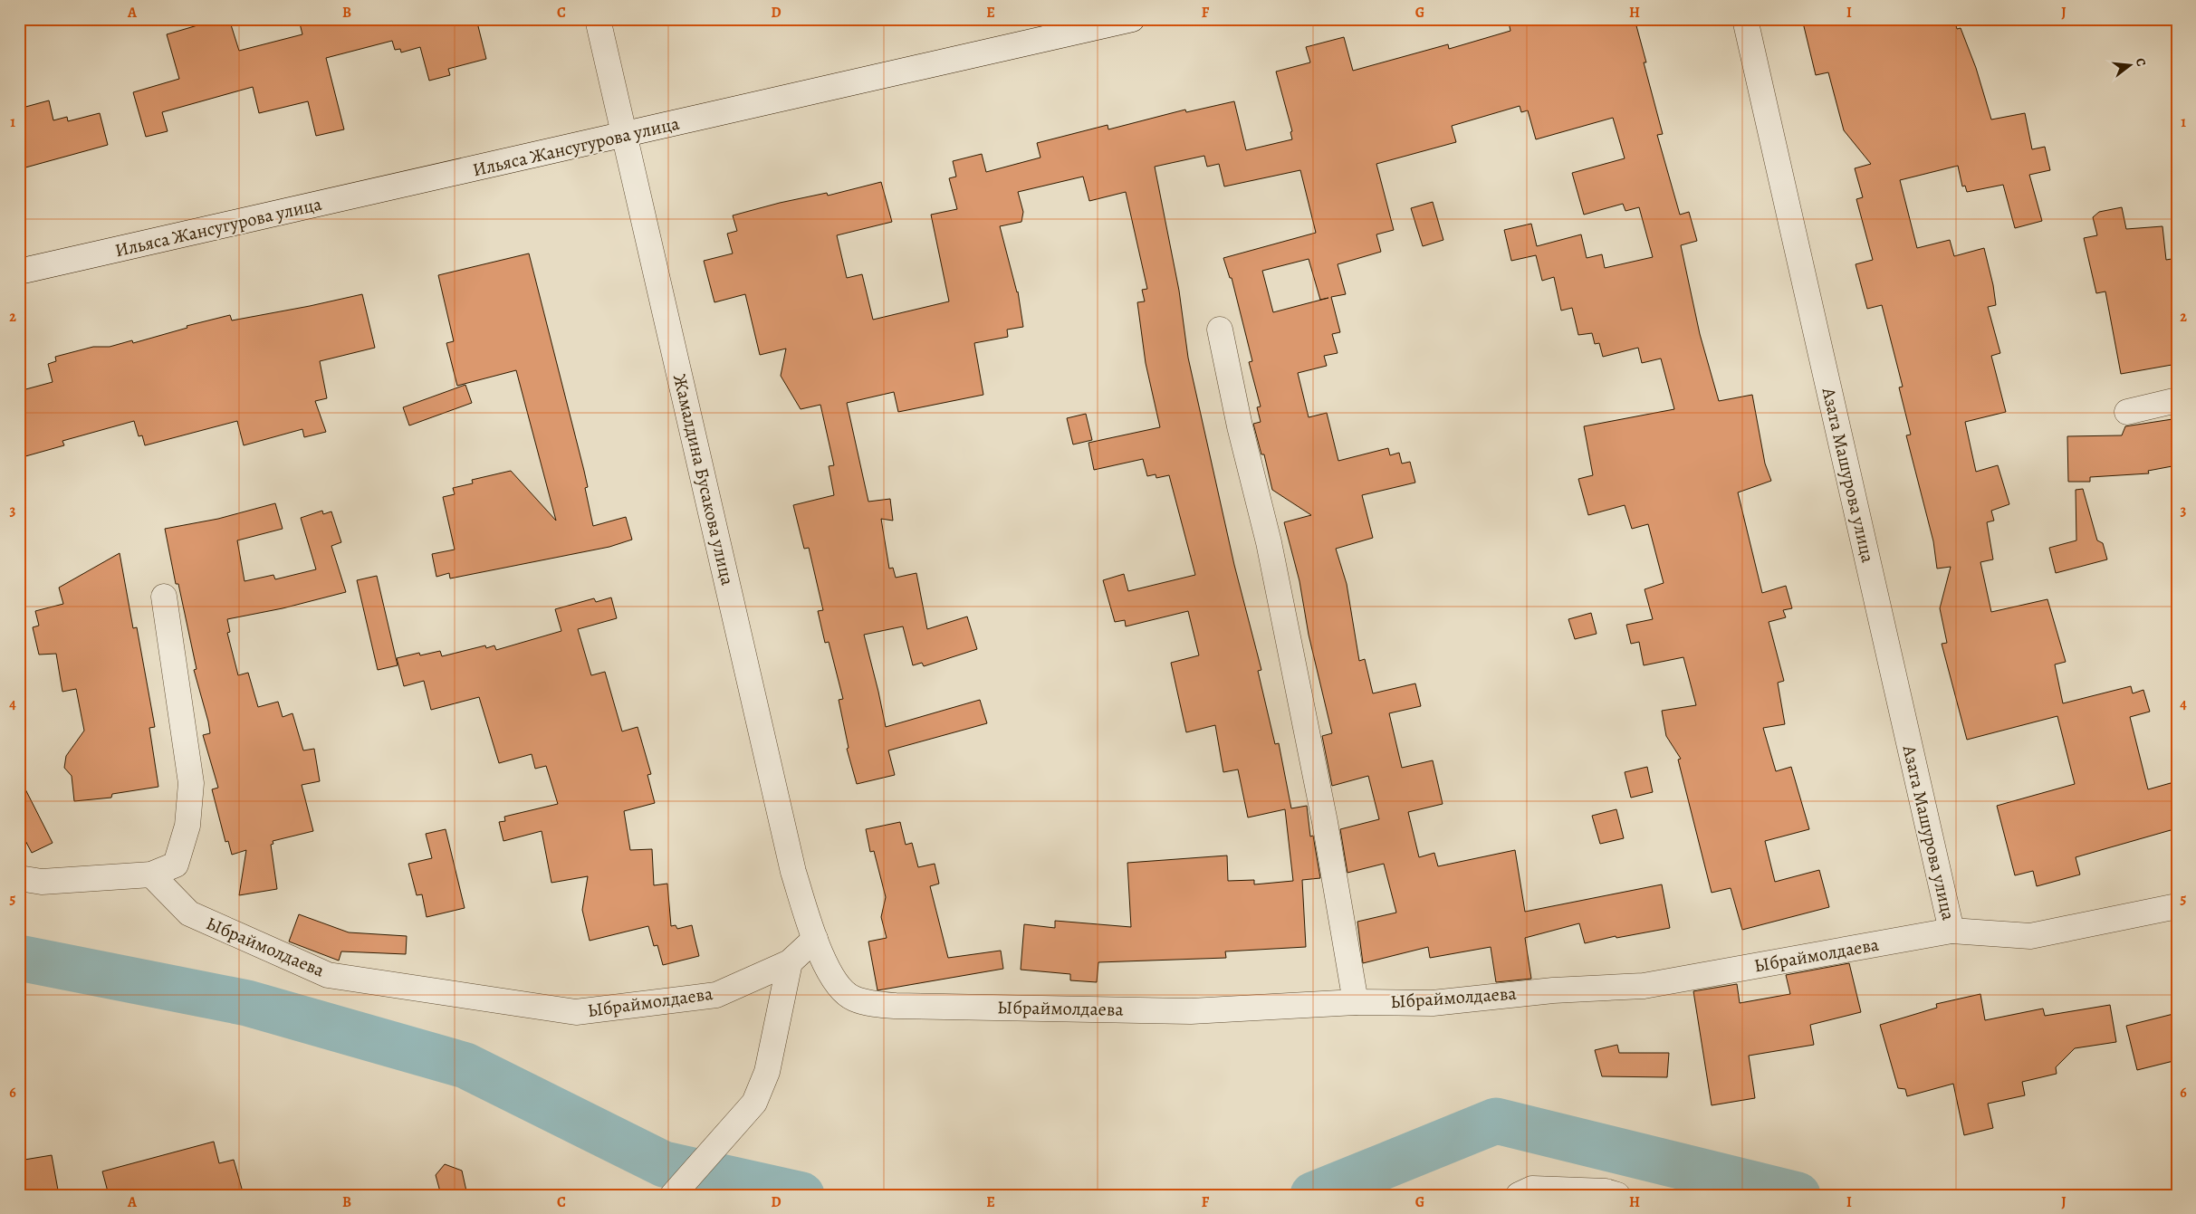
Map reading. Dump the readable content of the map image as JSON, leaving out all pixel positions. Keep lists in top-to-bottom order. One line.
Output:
{"streets":{"street":["Ильяса Жансугурова улица","Азата Машурова улица","Жамалдина Бусакова улица","Ыбраймолдаева"]},"crossings":[["Ильяса Жансугурова улица","Жамалдина Бусакова улица"],["Азата Машурова улица","Ыбраймолдаева"],["Жамалдина Бусакова улица","Ыбраймолдаева"]],"north":"right","grid":{"columns":["A","B","C","D","E","F","G","H","I","J"],"rows":["1","2","3","4","5","6"]}}
